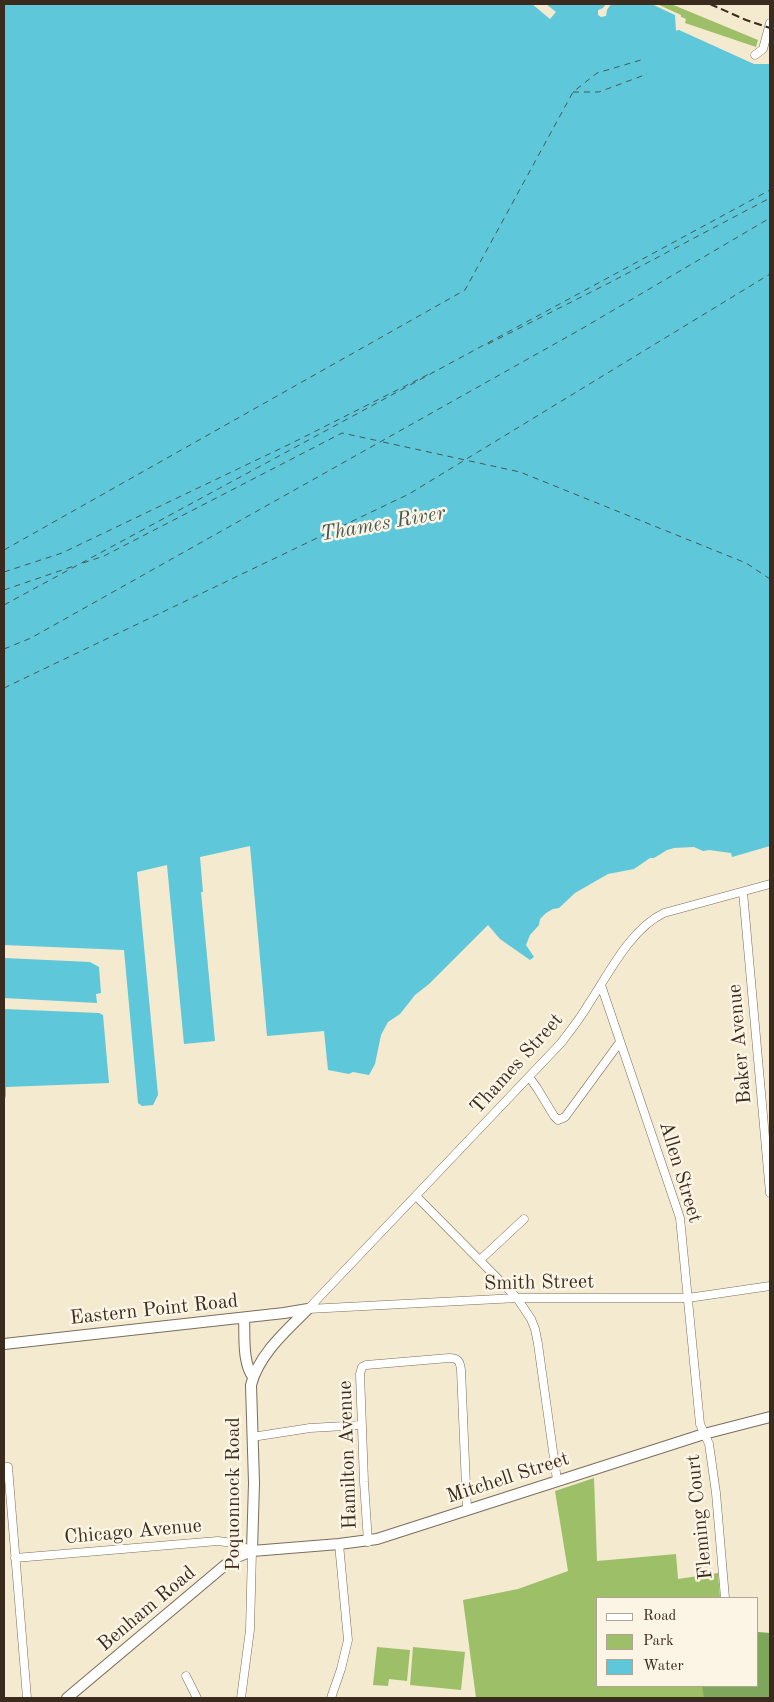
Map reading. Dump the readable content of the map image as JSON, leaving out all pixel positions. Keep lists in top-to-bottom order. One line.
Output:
{"streets":{"main road":["Eastern Point Road","Mitchell Street","Poquonnock Road","Benham Road"],"street":["Baker Avenue","Thames Street","Allen Street","Smith Street","Hamilton Avenue","Fleming Court","Chicago Avenue"]},"crossings":[["Baker Avenue","Thames Street"],["Thames Street","Allen Street"],["Thames Street","Smith Street"],["Thames Street","Eastern Point Road"],["Thames Street","Poquonnock Road"],["Allen Street","Smith Street"],["Allen Street","Mitchell Street"],["Allen Street","Fleming Court"],["Smith Street","Eastern Point Road"],["Smith Street","Poquonnock Road"],["Eastern Point Road","Poquonnock Road"],["Hamilton Avenue","Mitchell Street"],["Mitchell Street","Poquonnock Road"],["Mitchell Street","Fleming Court"],["Mitchell Street","Chicago Avenue"],["Mitchell Street","Benham Road"],["Poquonnock Road","Chicago Avenue"],["Poquonnock Road","Benham Road"],["Chicago Avenue","Benham Road"]],"water":["Thames River"],"legend":["Road","Park","Water"]}
